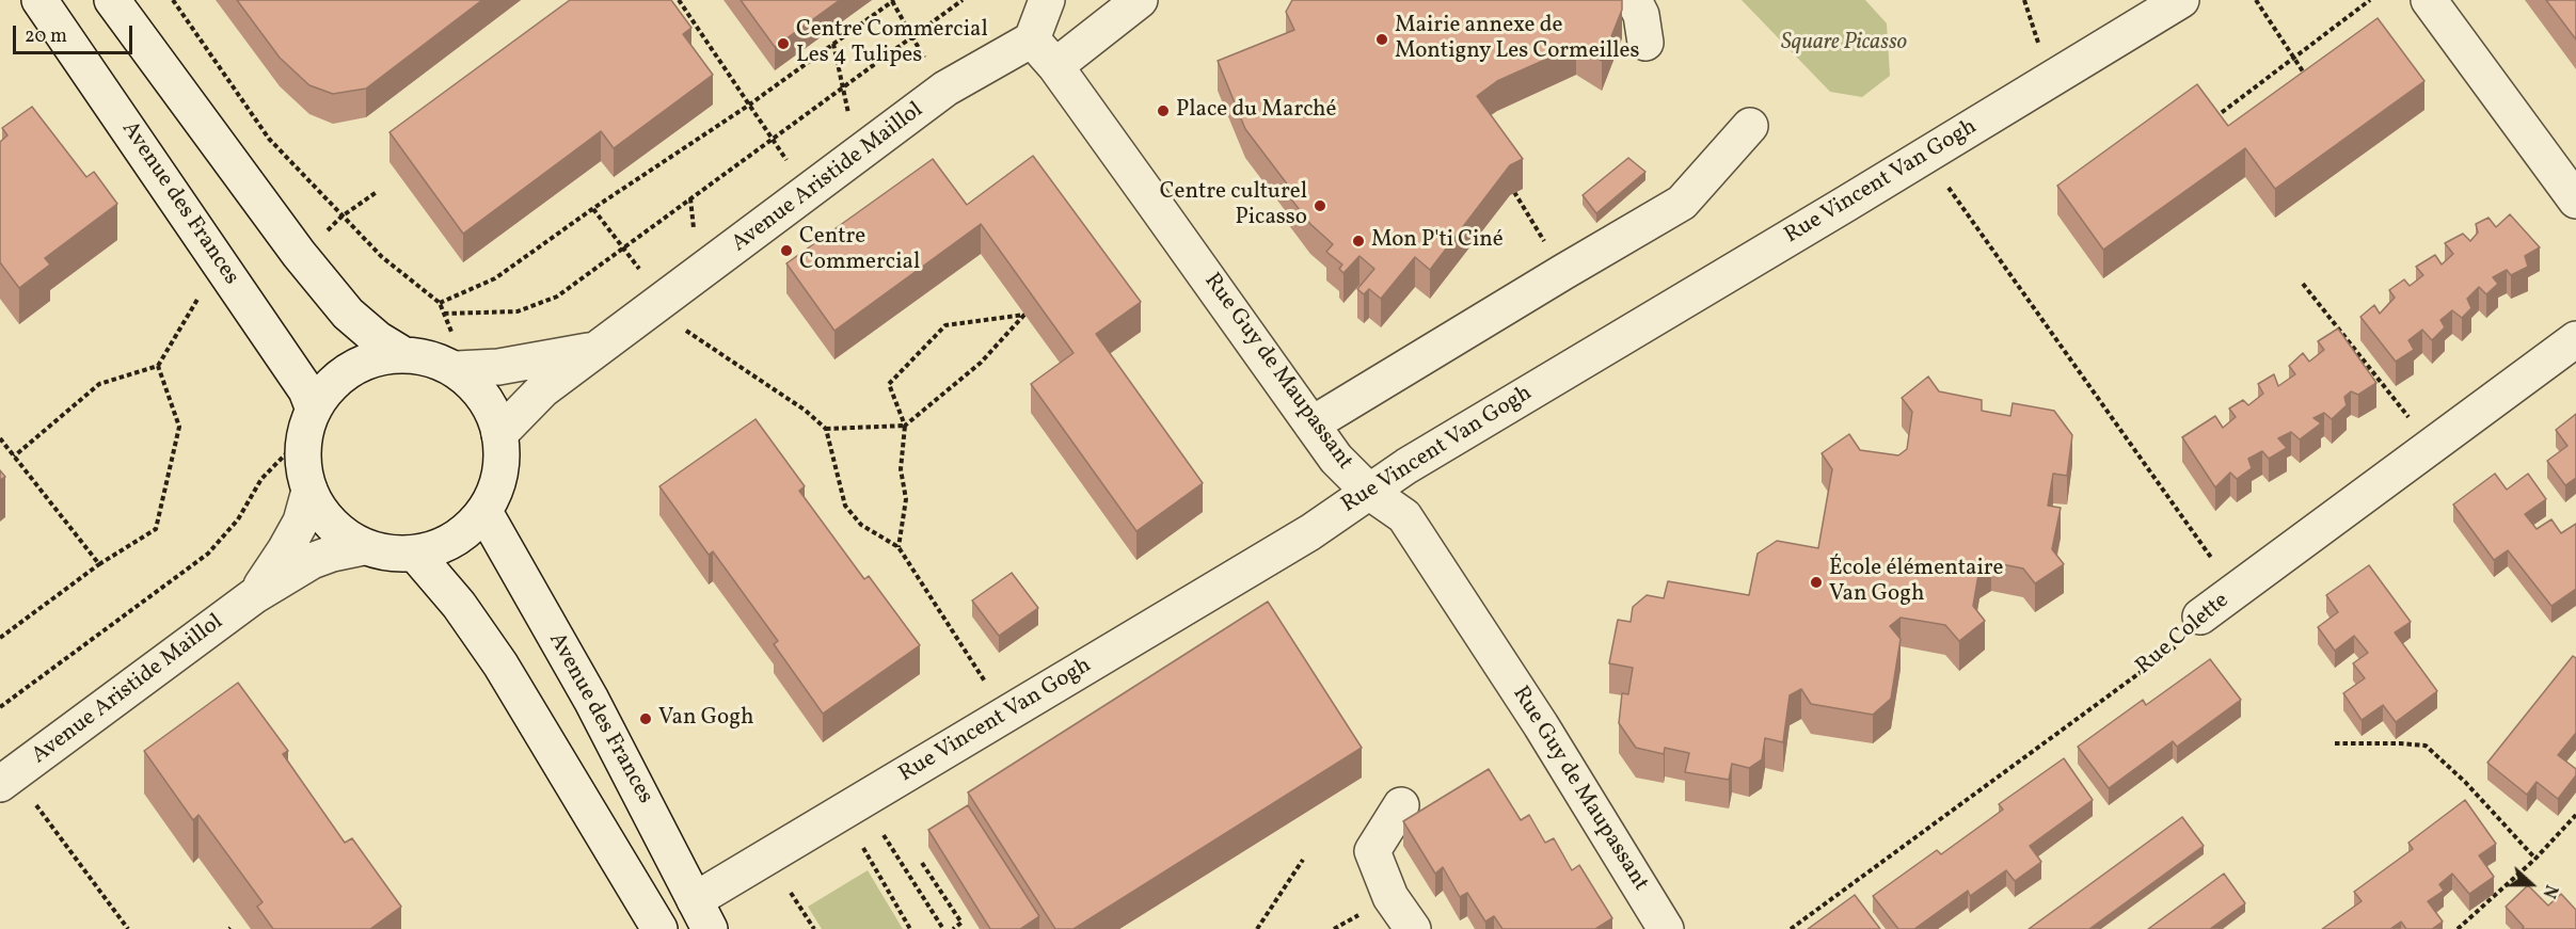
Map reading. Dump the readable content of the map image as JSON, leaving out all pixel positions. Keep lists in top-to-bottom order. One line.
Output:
{"streets":{"street":["Avenue Aristide Maillol","Rue Vincent Van Gogh","Avenue des Frances","Rue Guy de Maupassant","Rue Colette"]},"crossings":[["Avenue Aristide Maillol","Avenue des Frances"],["Avenue Aristide Maillol","Rue Guy de Maupassant"],["Rue Vincent Van Gogh","Avenue des Frances"],["Rue Vincent Van Gogh","Rue Guy de Maupassant"]],"parks":["Square Picasso"],"places":["Mairie annexe de Montigny Les Cormeilles","Centre Commercial Les 4 Tulipes","Place du Marché","Centre culturel Picasso","Mon P'ti Ciné","Centre Commercial","École élémentaire Van Gogh","Van Gogh"],"scale_bar":"20 m","north":"right"}
